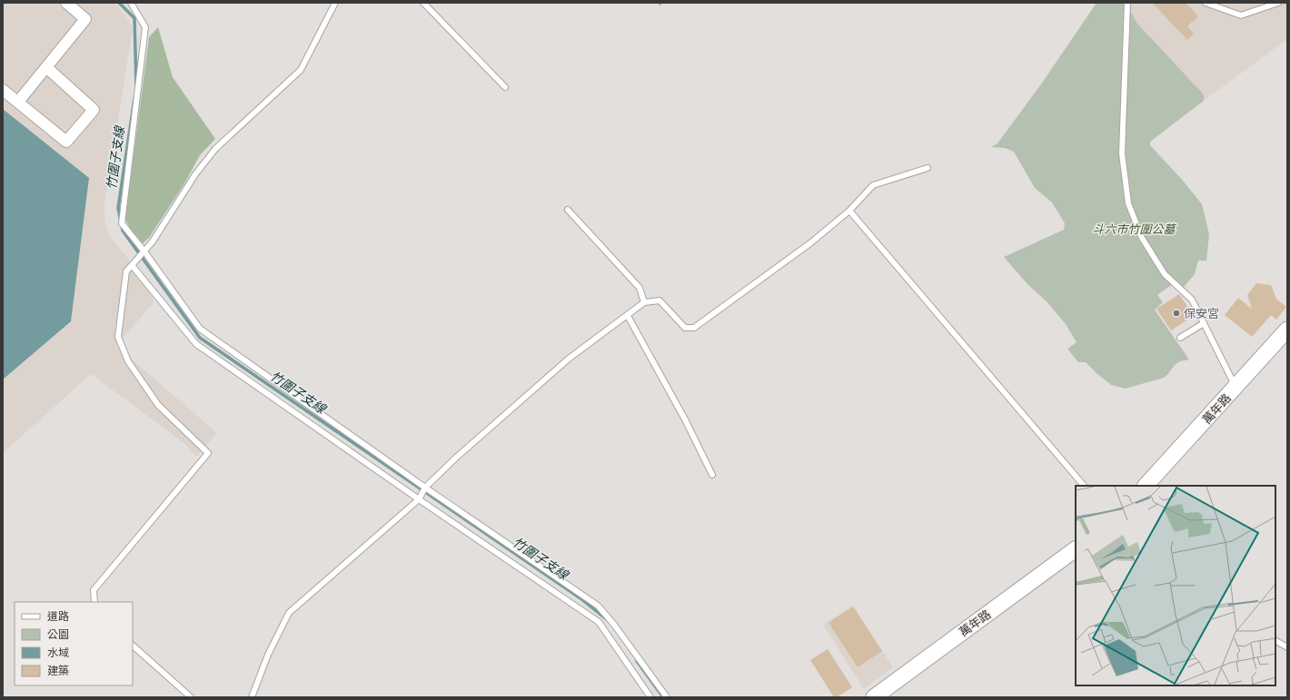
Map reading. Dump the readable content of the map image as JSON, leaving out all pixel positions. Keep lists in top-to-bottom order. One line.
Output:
{"streets":{"street":["萬年路"]},"water":["竹圍子支線"],"parks":["斗六市竹圍公墓"],"places":["保安宮"],"legend":["道路","公園","水域","建築"]}
